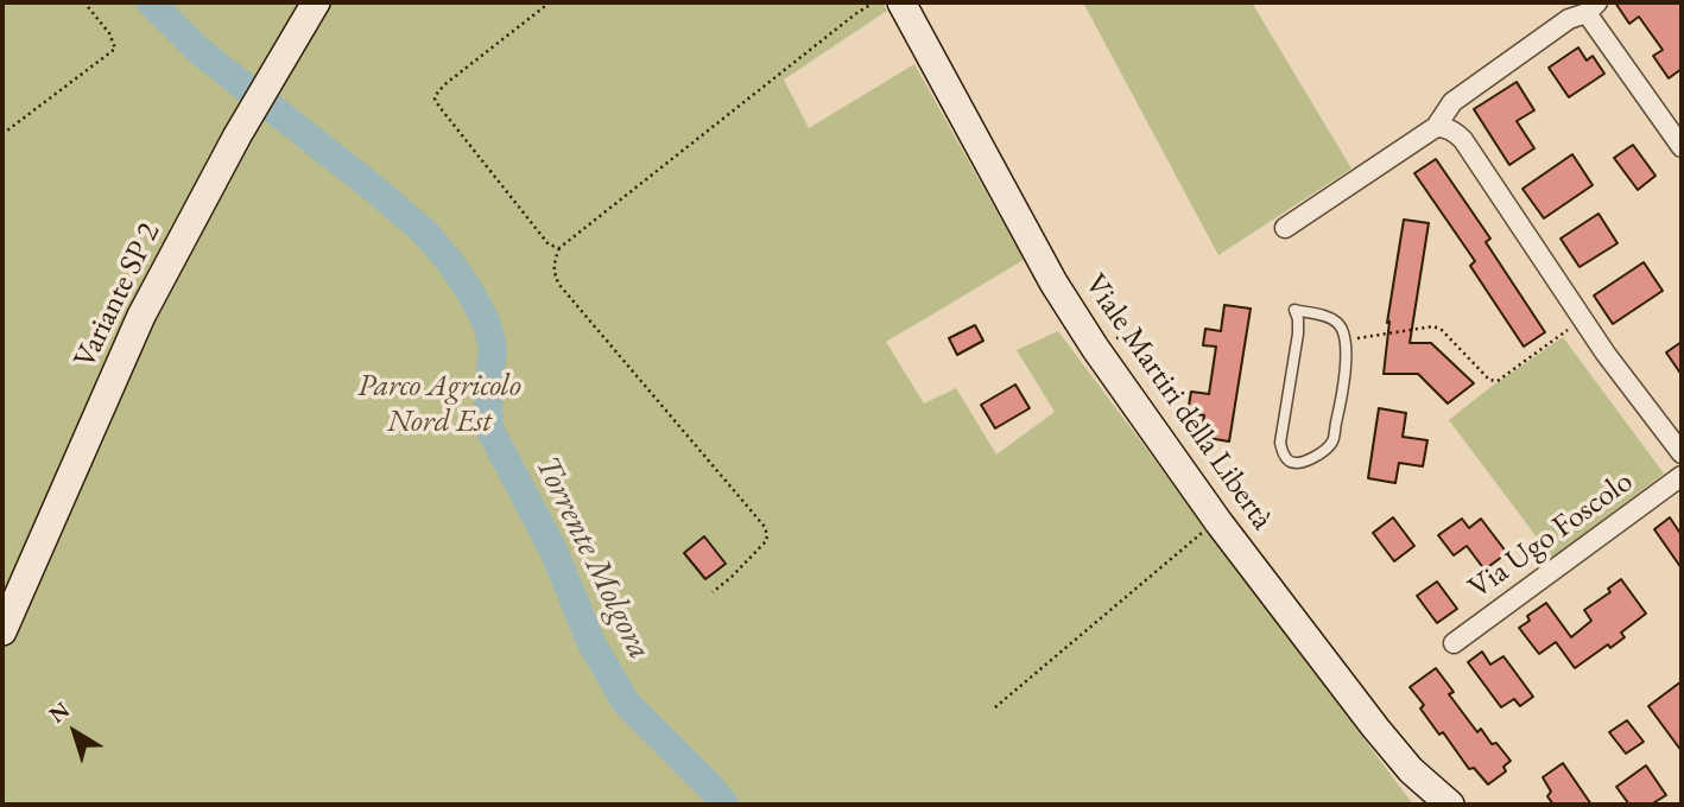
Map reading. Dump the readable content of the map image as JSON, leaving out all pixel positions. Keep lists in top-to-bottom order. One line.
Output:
{"streets":{"street":["Variante SP 2","Viale Martiri della Libertà","Via Ugo Foscolo"]},"water":["Torrente Molgora"],"parks":["Parco Agricolo Nord Est"],"north":"top left"}
